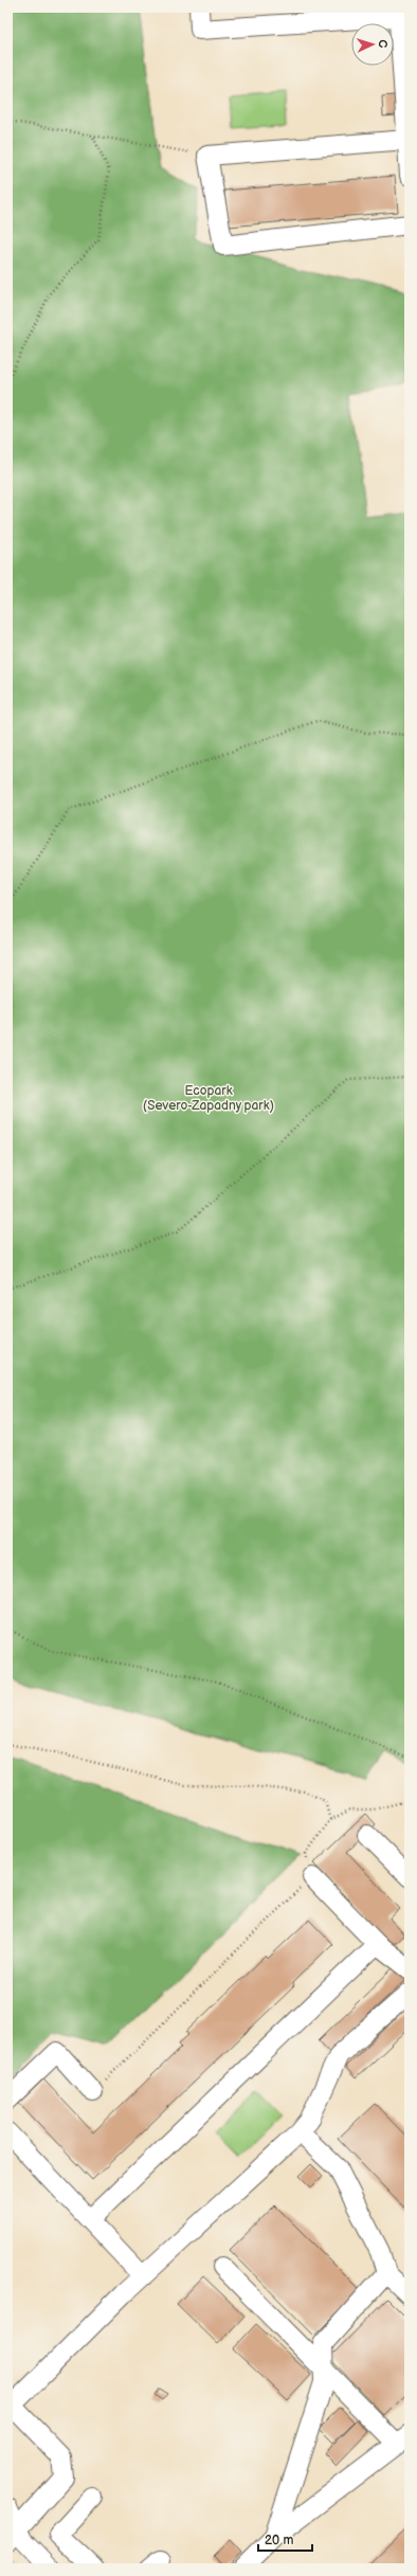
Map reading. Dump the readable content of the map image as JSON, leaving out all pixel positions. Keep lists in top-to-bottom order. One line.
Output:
{"parks":["Ecopark (Severo-Zapadny park)"],"scale_bar":"20 m","north":"right"}
